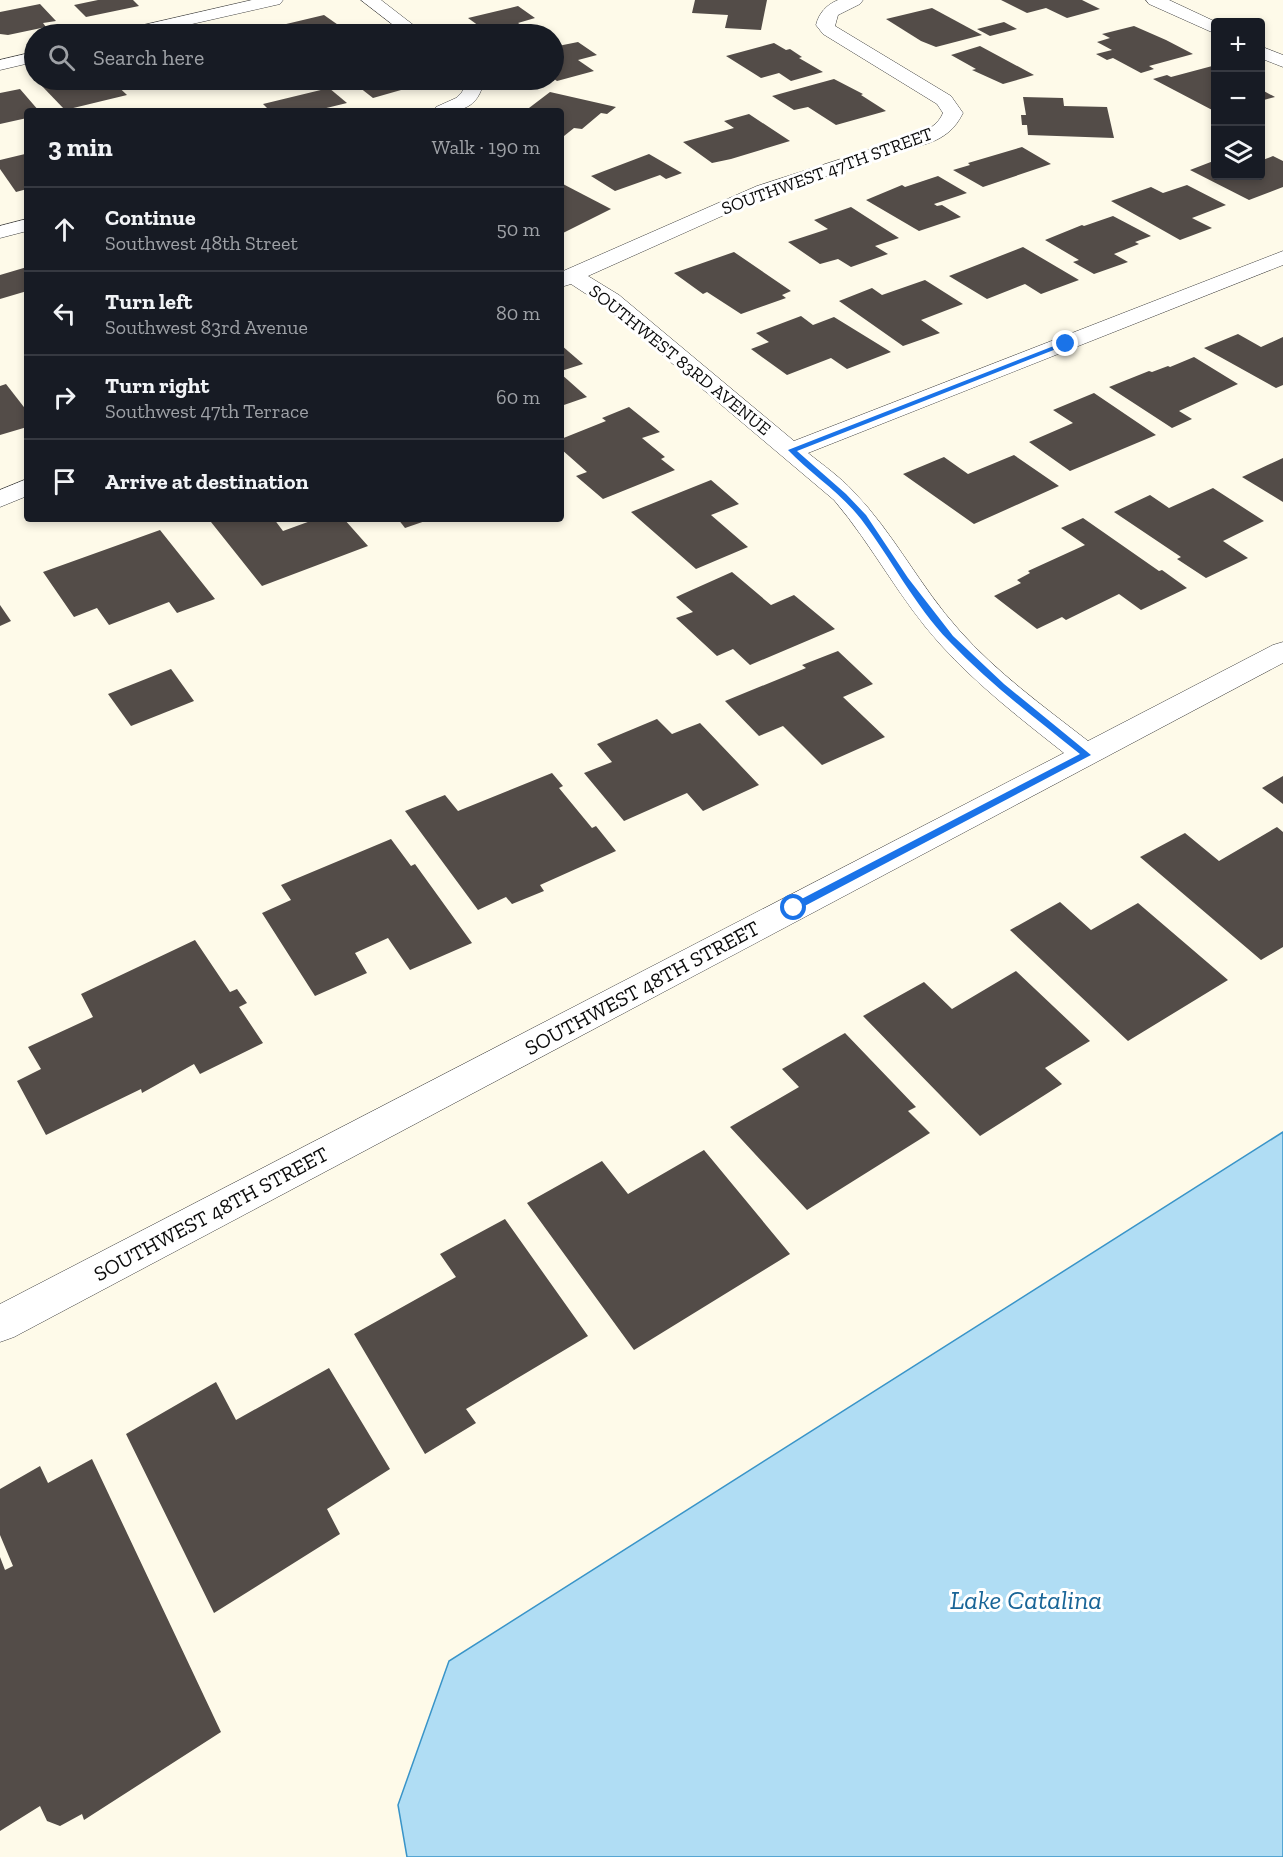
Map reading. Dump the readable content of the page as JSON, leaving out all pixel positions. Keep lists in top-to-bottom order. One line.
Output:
{"streets":{"street":["SOUTHWEST 47TH STREET","SOUTHWEST 83RD AVENUE","SOUTHWEST 48TH STREET"]},"crossings":[["SOUTHWEST 47TH STREET","SOUTHWEST 83RD AVENUE"],["SOUTHWEST 83RD AVENUE","SOUTHWEST 48TH STREET"]],"water":["Lake Catalina"],"page":{"map_buttons":["+","−"],"search":"Search here","heading":["3 min","Walk · 190 m"],"list":[["Continue","Southwest 48th Street","50 m"],["Turn left","Southwest 83rd Avenue","80 m"],["Turn right","Southwest 47th Terrace","60 m"],"Arrive at destination"]}}
